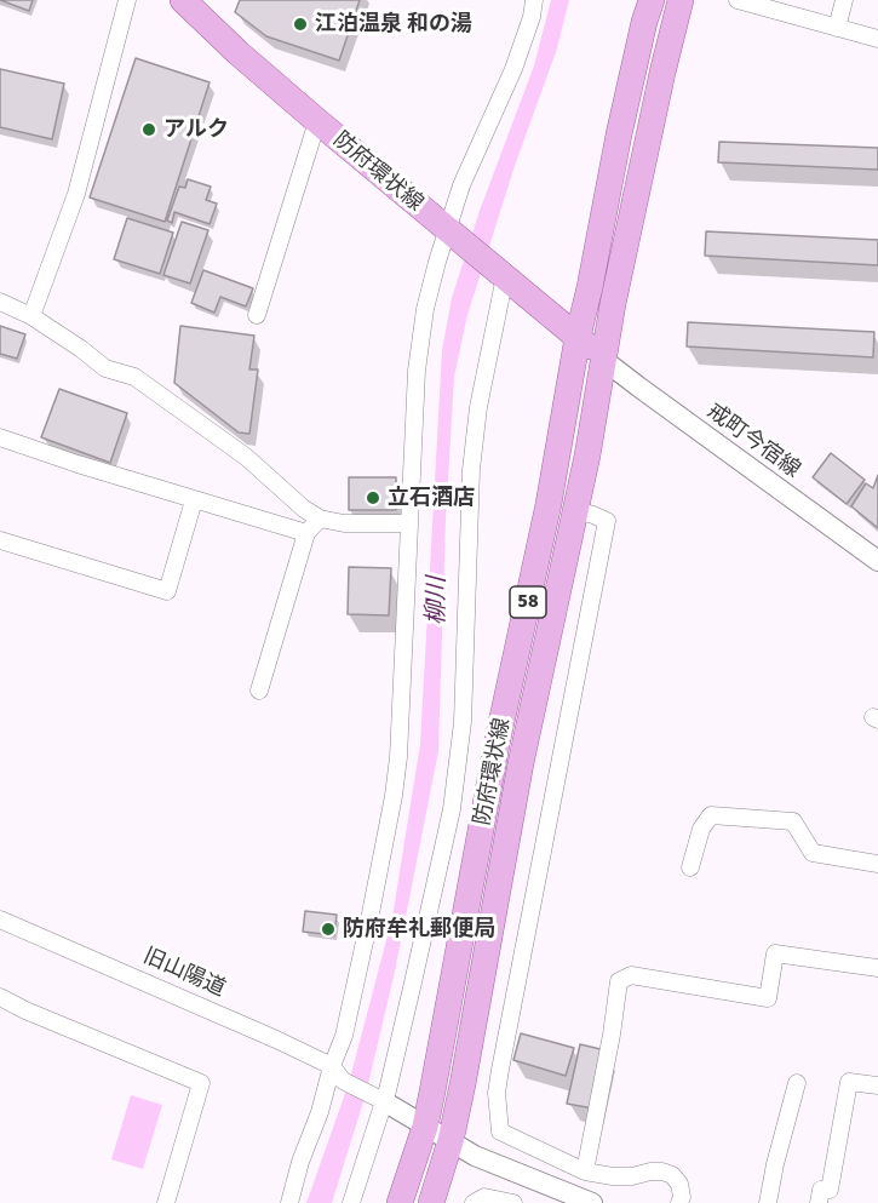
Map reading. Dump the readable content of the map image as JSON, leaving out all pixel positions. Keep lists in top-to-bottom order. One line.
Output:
{"streets":{"main road":["防府環状線","58"],"street":["戒町今宿線","旧山陽道"]},"crossings":[["防府環状線","戒町今宿線"]],"water":["柳川"],"places":["江泊温泉 和の湯","アルク","立石酒店","防府牟礼郵便局"]}
